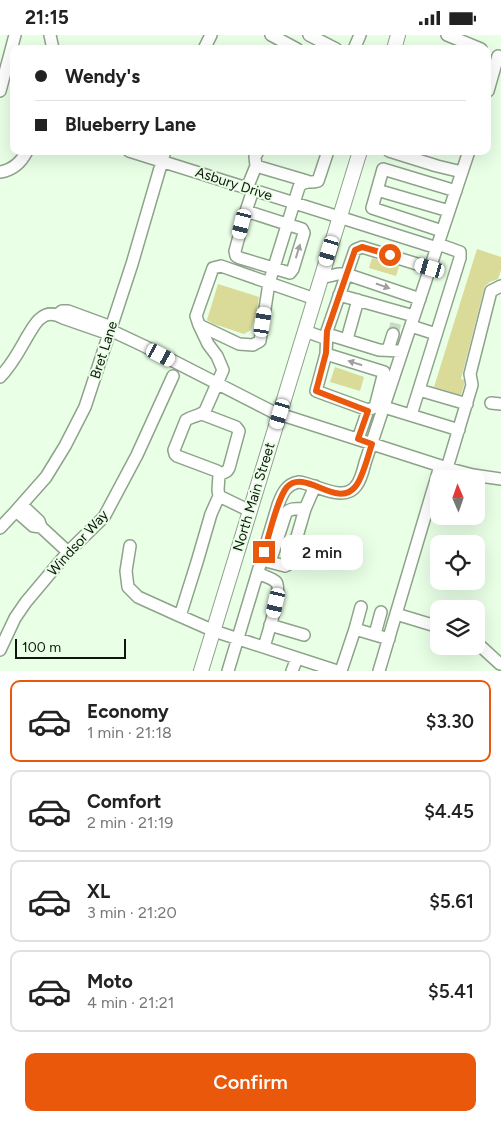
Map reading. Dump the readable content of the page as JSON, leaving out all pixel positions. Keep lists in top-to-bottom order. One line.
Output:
{"streets":{"main road":["North Main Street"],"street":["Asbury Drive","Bret Lane","Windsor Way"]},"crossings":[["Asbury Drive","Bret Lane"],["Asbury Drive","North Main Street"]],"scale_bar":"100 m","north":"top","page":{"status":"21:15","banner":["Wendy's","Blueberry Lane"],"bubble":"2 min","scale":"100 m","list":[{"name":"Economy","note":"1 min · 21:18","value":"$3.30"},{"name":"Comfort","note":"2 min · 21:19","value":"$4.45"},{"name":"XL","note":"3 min · 21:20","value":"$5.61"},{"name":"Moto","note":"4 min · 21:21","value":"$5.41"}],"buttons":"Confirm"}}
